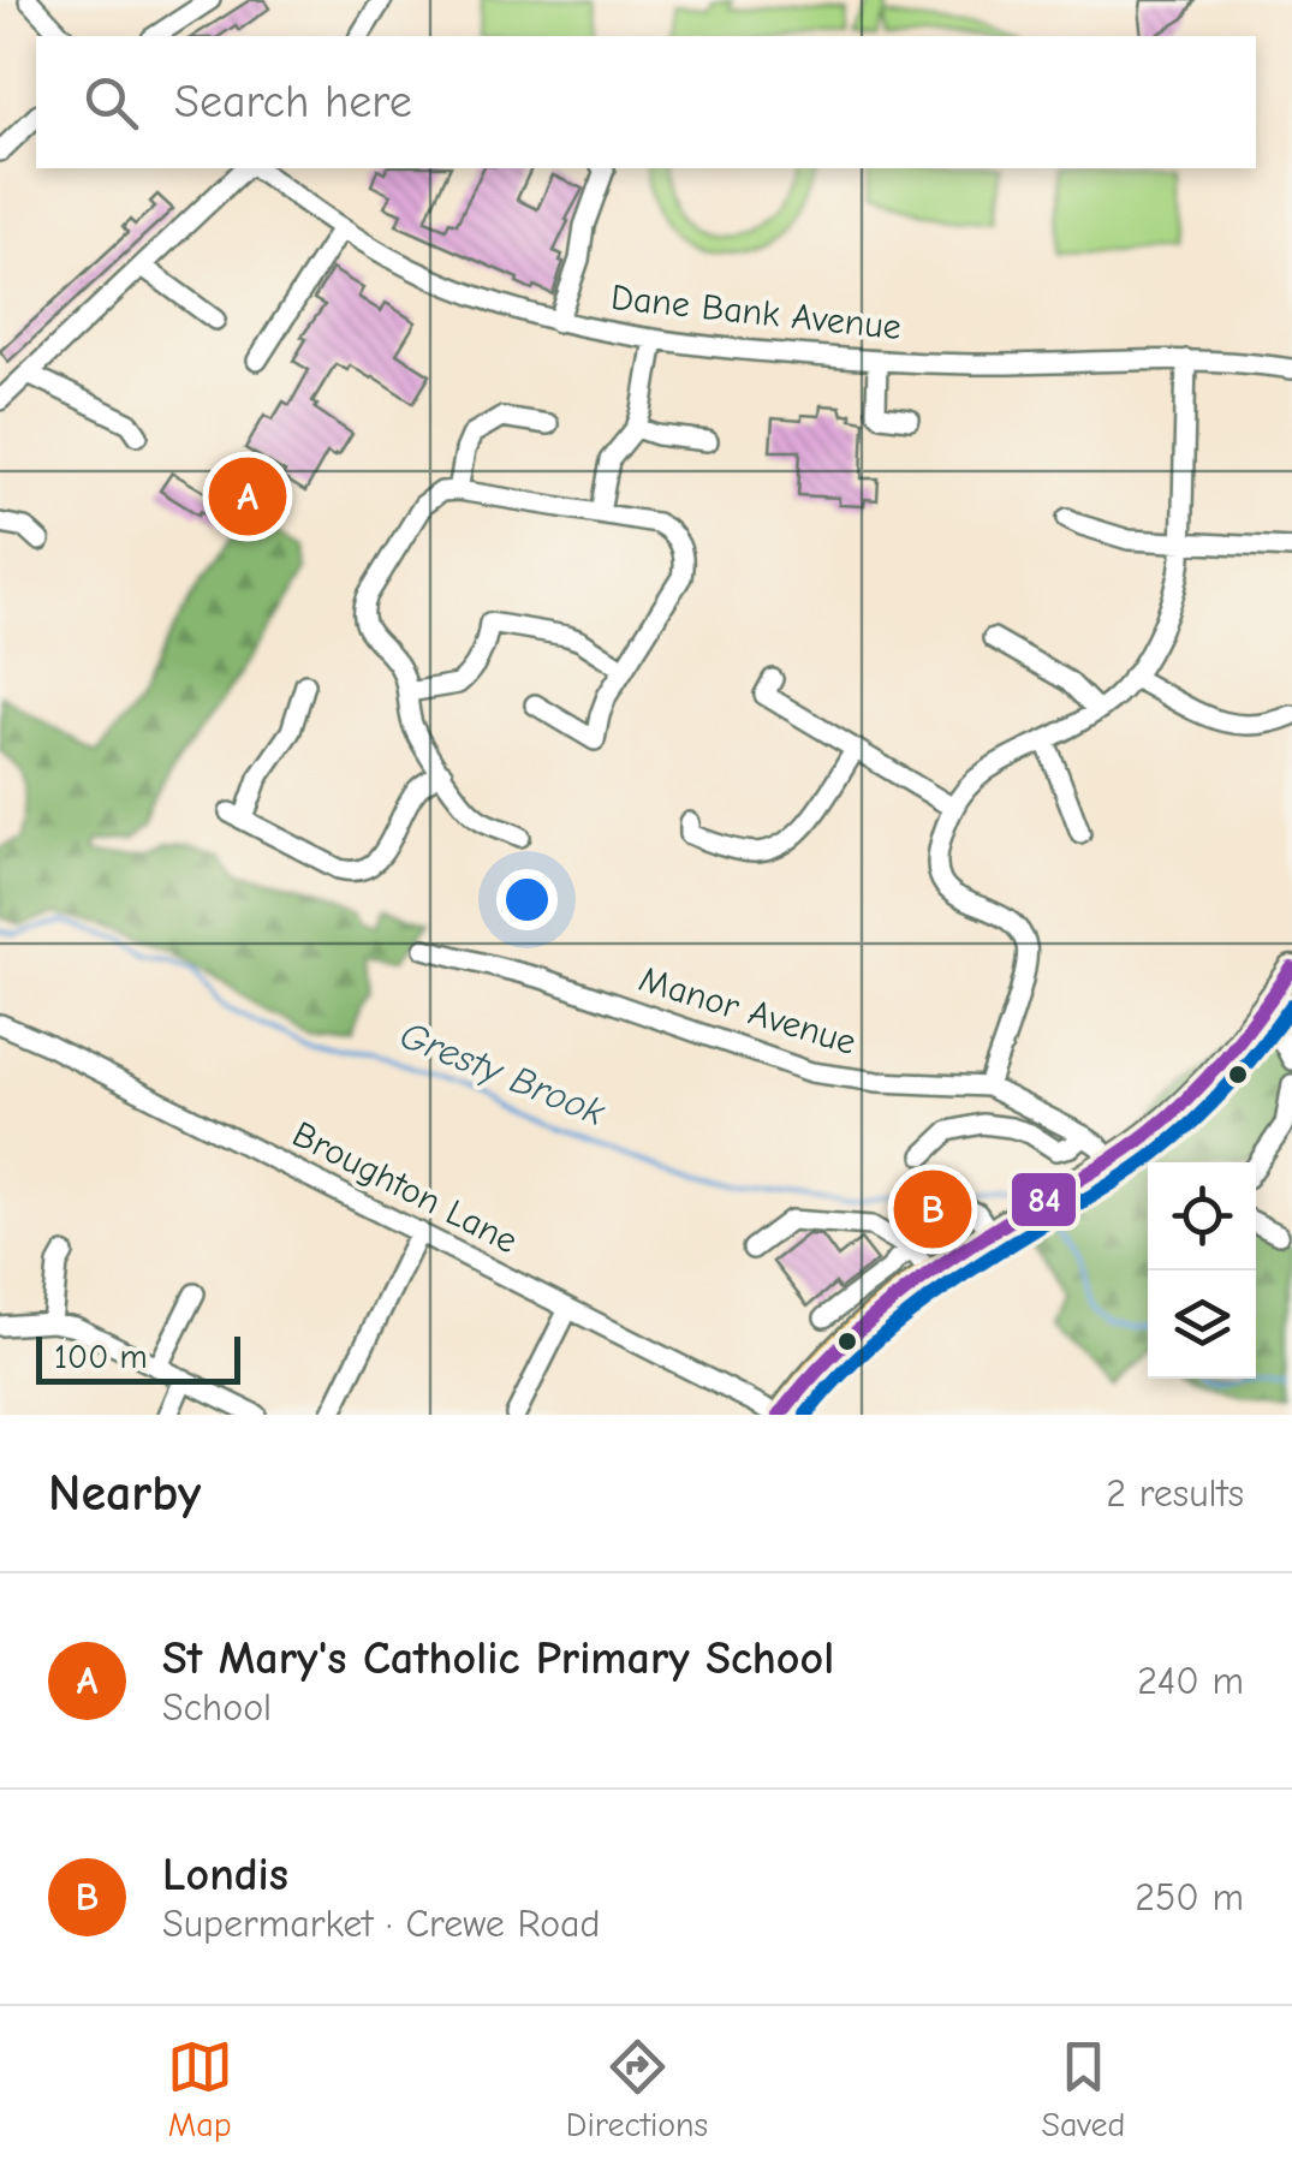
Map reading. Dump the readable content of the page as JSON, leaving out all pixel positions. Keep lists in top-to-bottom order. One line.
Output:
{"streets":{"street":["Dane Bank Avenue","Manor Avenue","Broughton Lane"]},"water":["Gresty Brook"],"lines":["transit line 84"],"scale_bar":"100 m","page":{"search":"Search here","pins":["A","B"],"scale":"100 m","heading":["Nearby","2 results"],"list":[{"mark":"A","name":"St Mary's Catholic Primary School","note":"School","value":"240 m"},{"mark":"B","name":"Londis","note":"Supermarket · Crewe Road","value":"250 m"}],"nav":["Map","Directions","Saved"]}}
